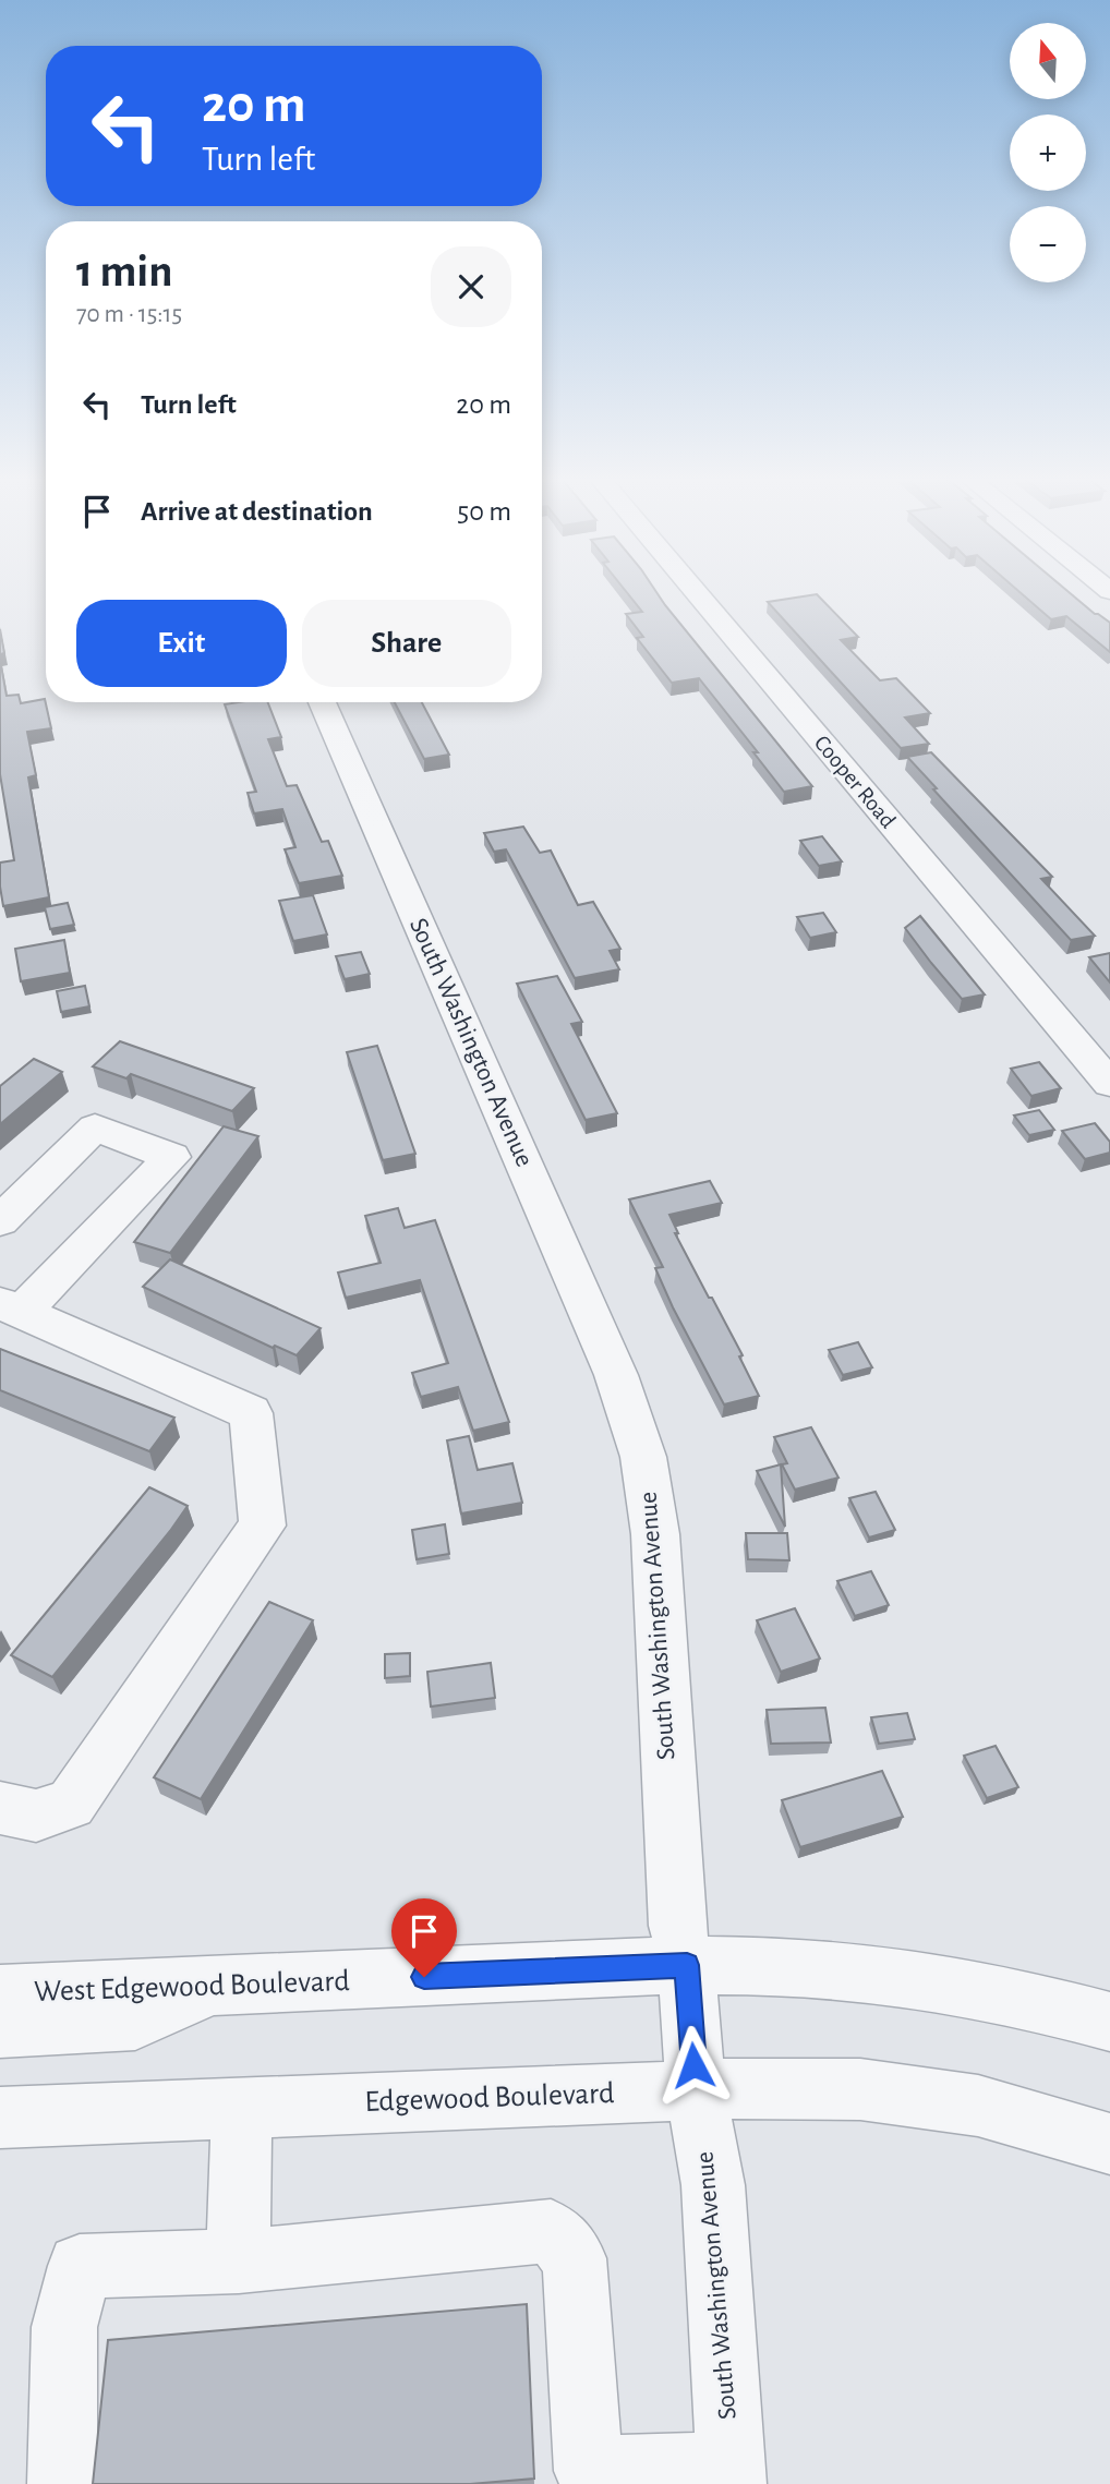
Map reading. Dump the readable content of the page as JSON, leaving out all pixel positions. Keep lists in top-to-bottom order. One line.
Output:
{"streets":{"street":["Cooper Road","South Washington Avenue","West Edgewood Boulevard","Edgewood Boulevard"]},"crossings":[["South Washington Avenue","West Edgewood Boulevard"],["South Washington Avenue","Edgewood Boulevard"]],"north":"top","page":{"map_buttons":["+","−"],"turn":["20 m","Turn left"],"heading":["1 min","70 m · 15:15"],"list":[{"name":"Turn left","value":"20 m"},{"name":"Arrive at destination","value":"50 m"}],"buttons":["Exit","Share"]}}
